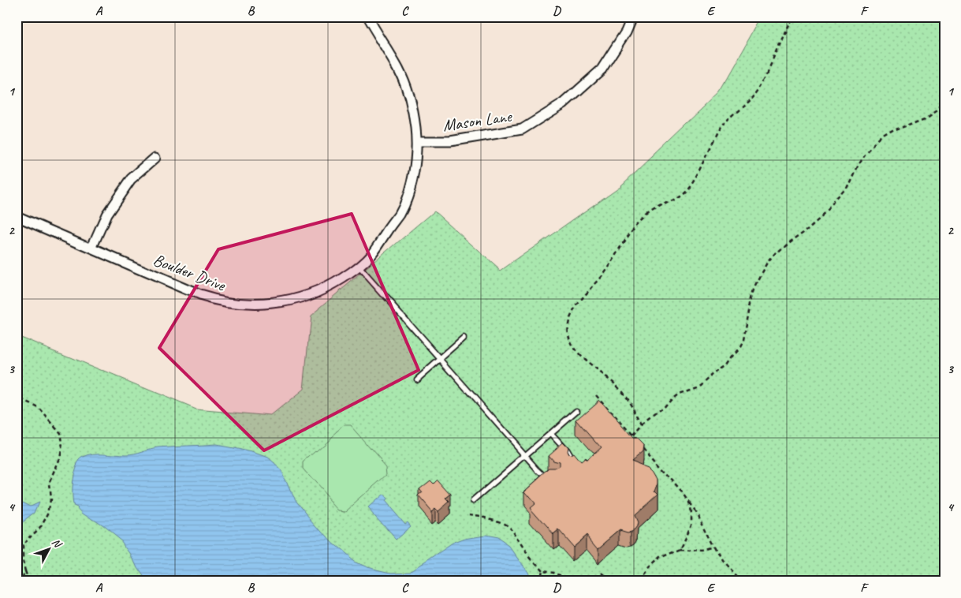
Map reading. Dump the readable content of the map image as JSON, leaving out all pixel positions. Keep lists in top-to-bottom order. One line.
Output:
{"streets":{"street":["Mason Lane","Boulder Drive"]},"crossings":[["Mason Lane","Boulder Drive"]],"north":"top right","grid":{"columns":["A","B","C","D","E","F"],"rows":["1","2","3","4"]}}
